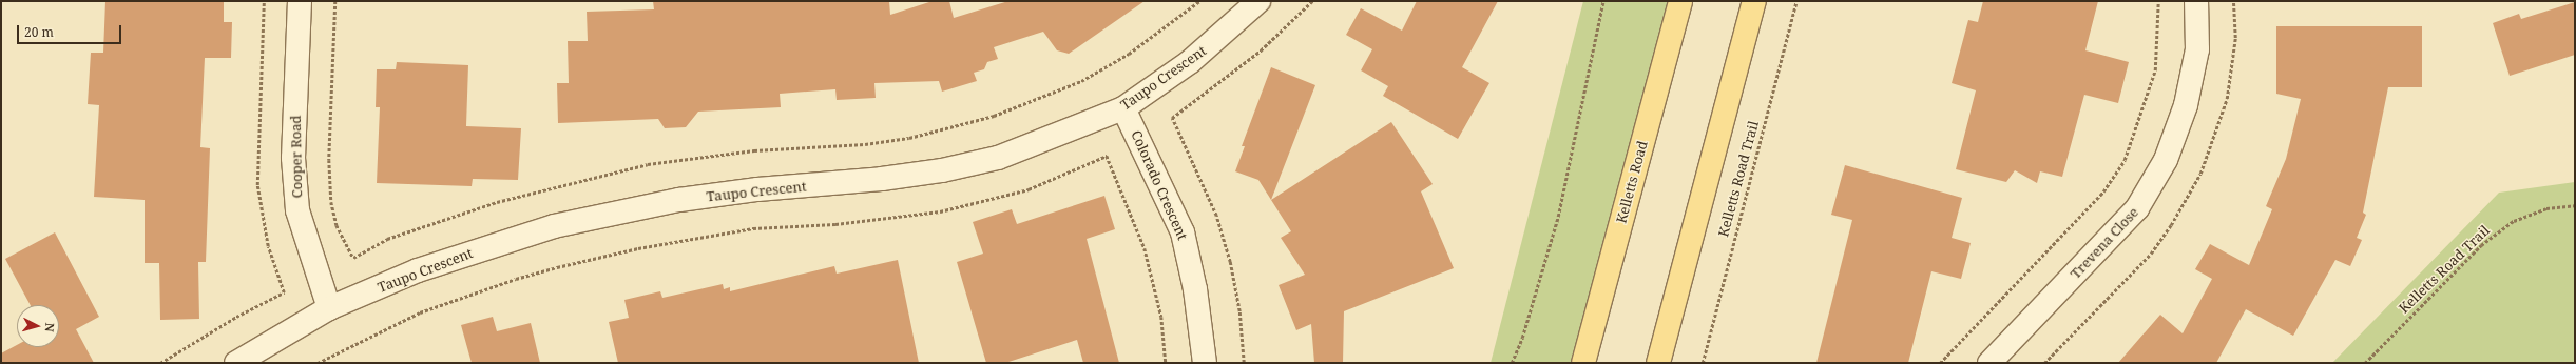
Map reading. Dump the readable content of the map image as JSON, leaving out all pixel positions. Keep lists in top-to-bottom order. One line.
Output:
{"streets":{"main road":["Kelletts Road"],"street":["Taupo Crescent","Cooper Road","Colorado Crescent","Trevena Close"],"path":["Kelletts Road Trail"]},"crossings":[["Taupo Crescent","Cooper Road"],["Taupo Crescent","Colorado Crescent"]],"scale_bar":"20 m","north":"right"}
